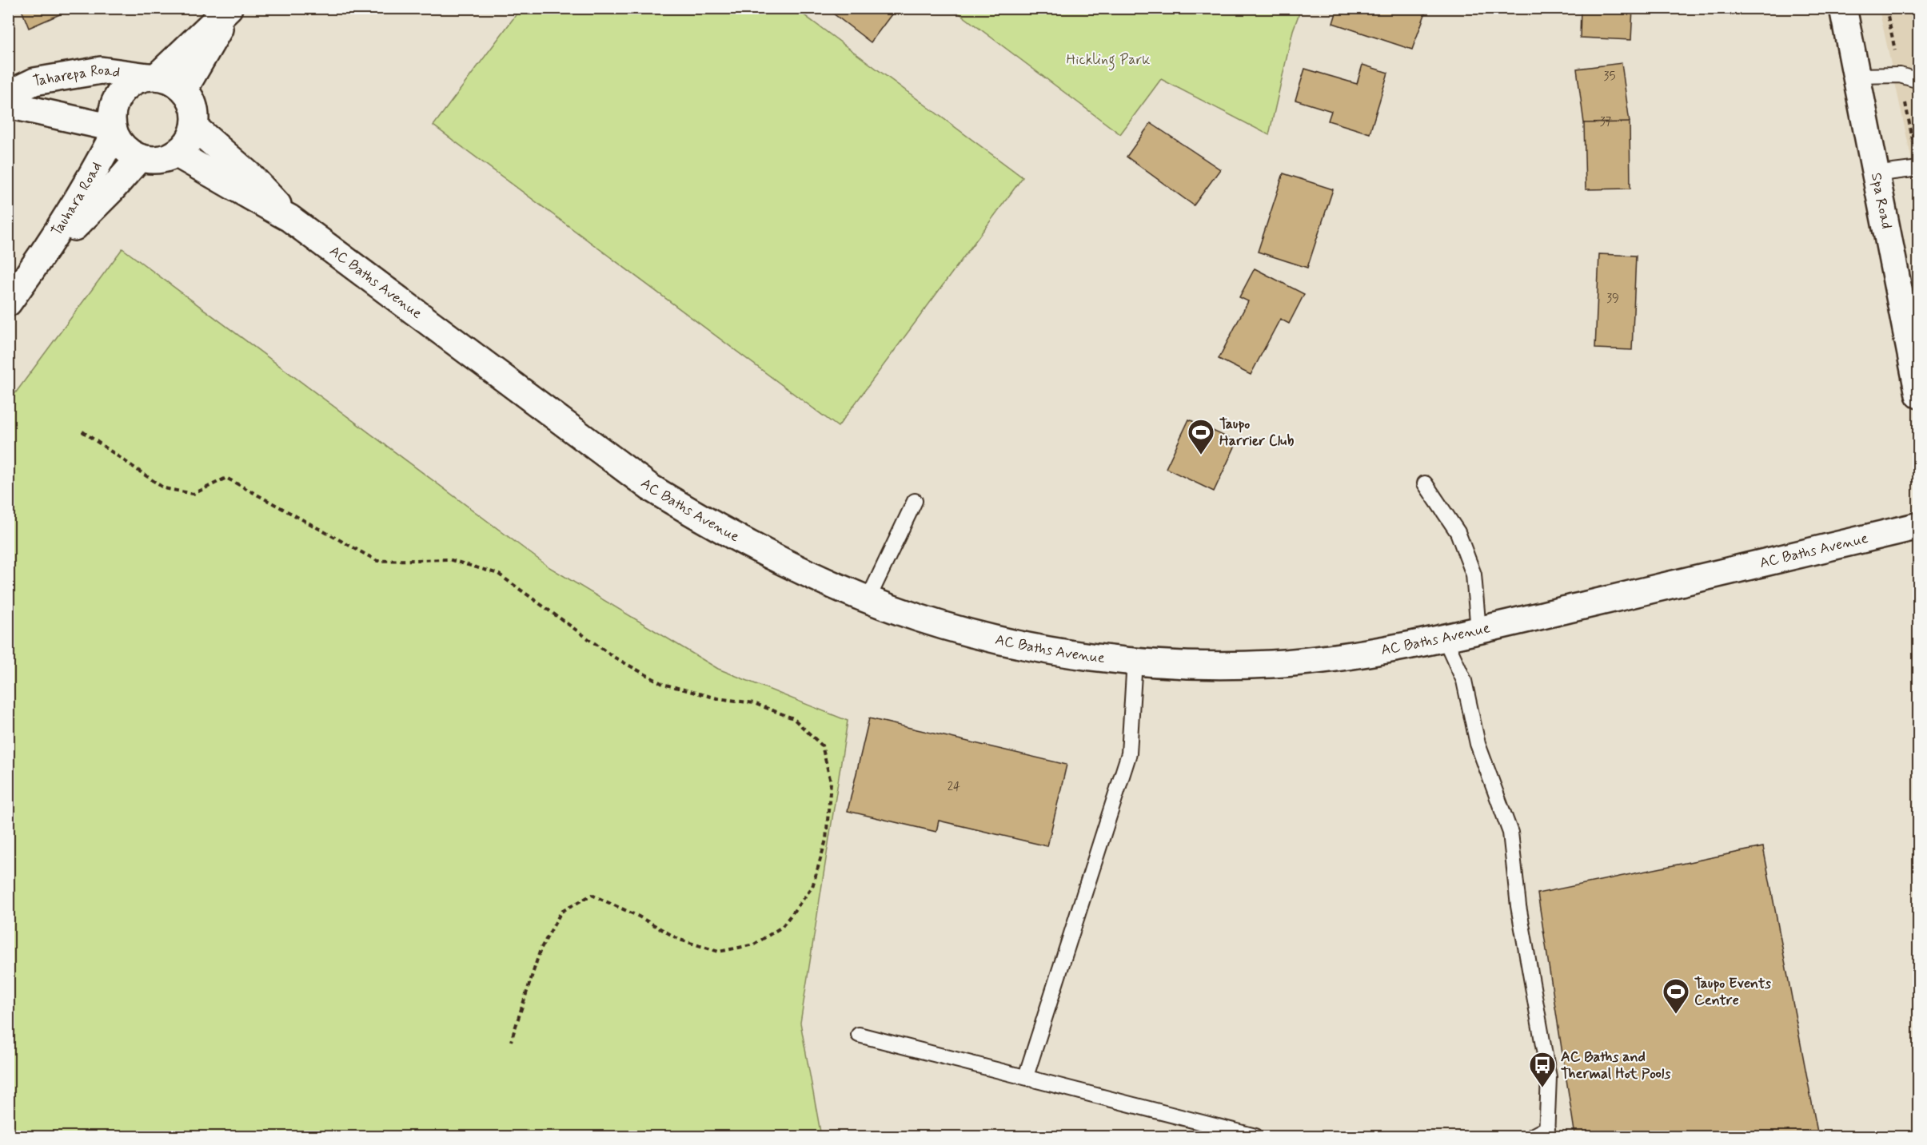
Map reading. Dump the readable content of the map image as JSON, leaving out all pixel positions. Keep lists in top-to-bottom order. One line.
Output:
{"streets":{"street":["Taharepa Road","Tauhara Road","Spa Road","AC Baths Avenue"]},"crossings":[["Taharepa Road","Tauhara Road"],["Taharepa Road","AC Baths Avenue"],["Tauhara Road","AC Baths Avenue"]],"parks":["Hickling Park"],"places":{"sports":["Taupo Harrier Club","Taupo Events Centre"],"bus stop":["AC Baths and Thermal Hot Pools"]},"house_numbers":["35","37","39","24"]}
